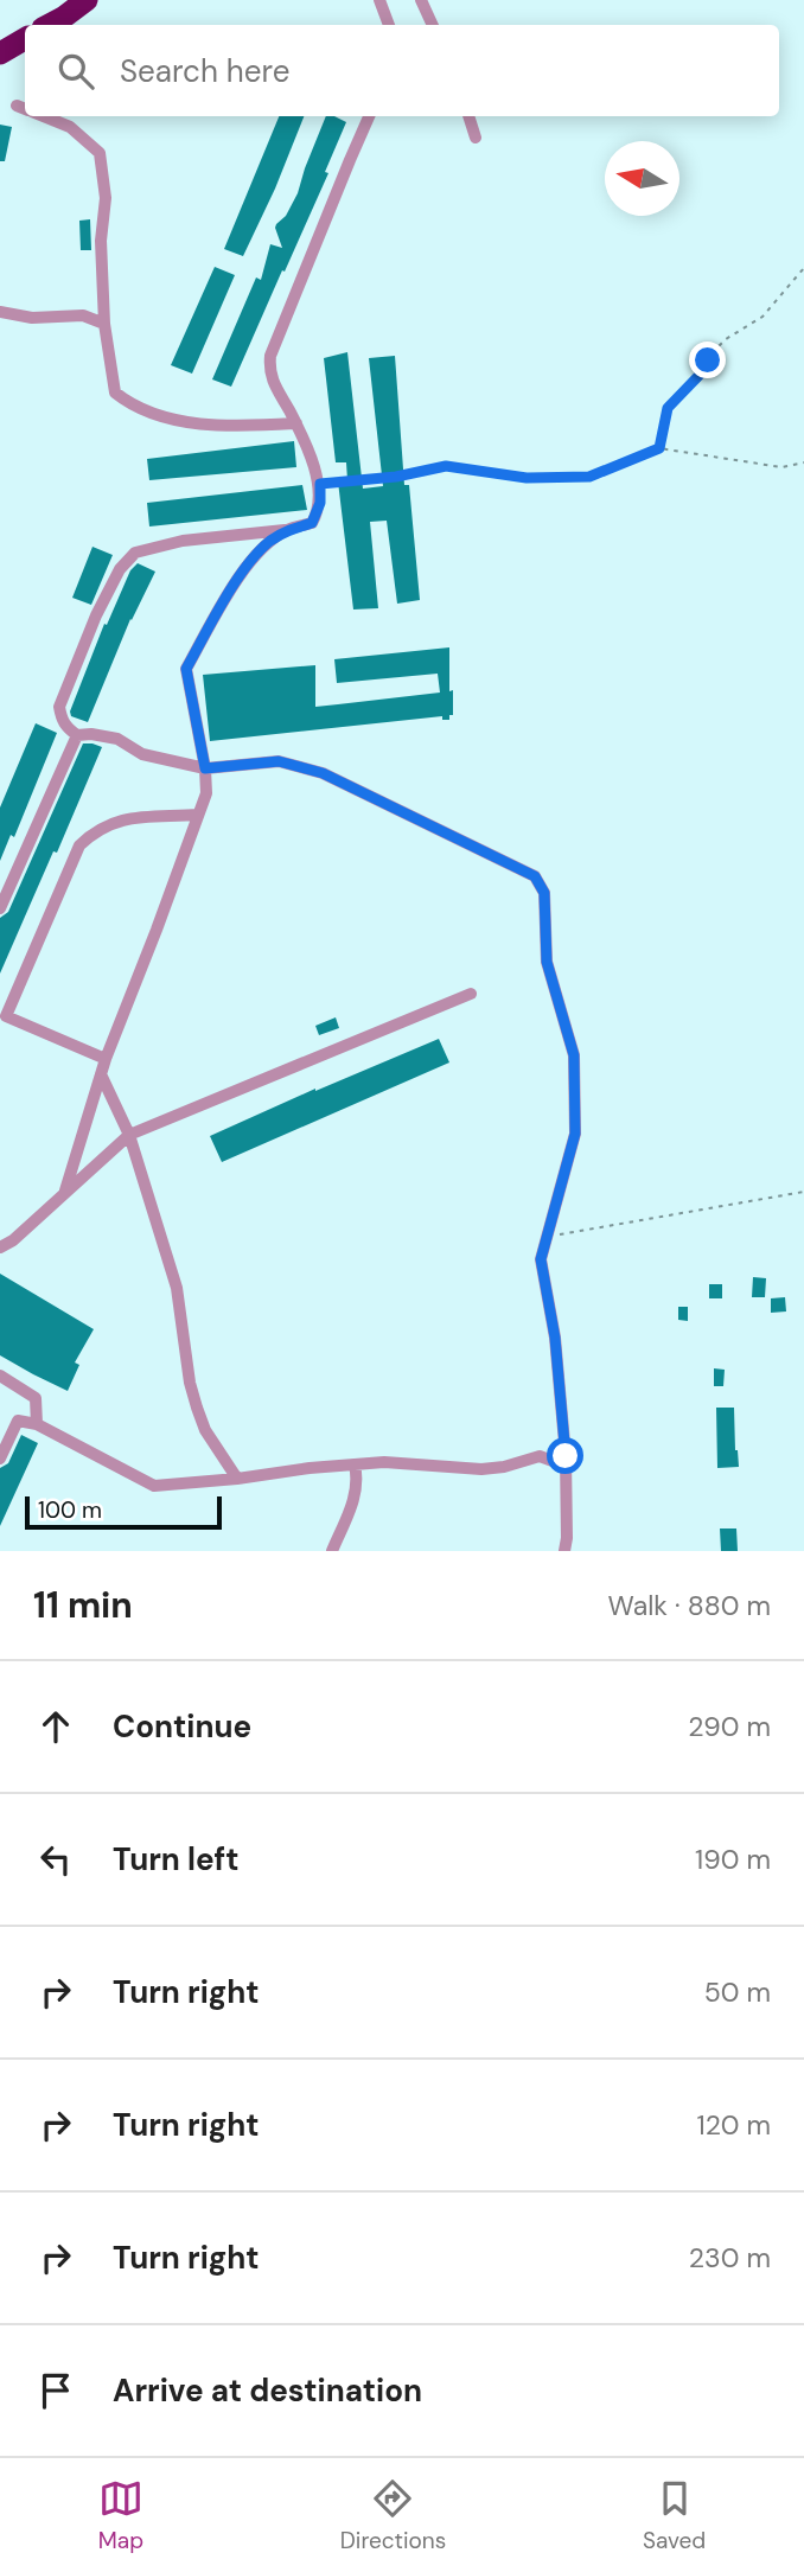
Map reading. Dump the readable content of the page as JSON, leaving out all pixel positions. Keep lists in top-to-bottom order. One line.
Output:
{"scale_bar":"100 m","north":"left","page":{"search":"Search here","scale":"100 m","heading":["11 min","Walk · 880 m"],"list":[["Continue","290 m"],["Turn left","190 m"],["Turn right","50 m"],["Turn right","120 m"],["Turn right","230 m"],"Arrive at destination"],"nav":["Map","Directions","Saved"]}}
